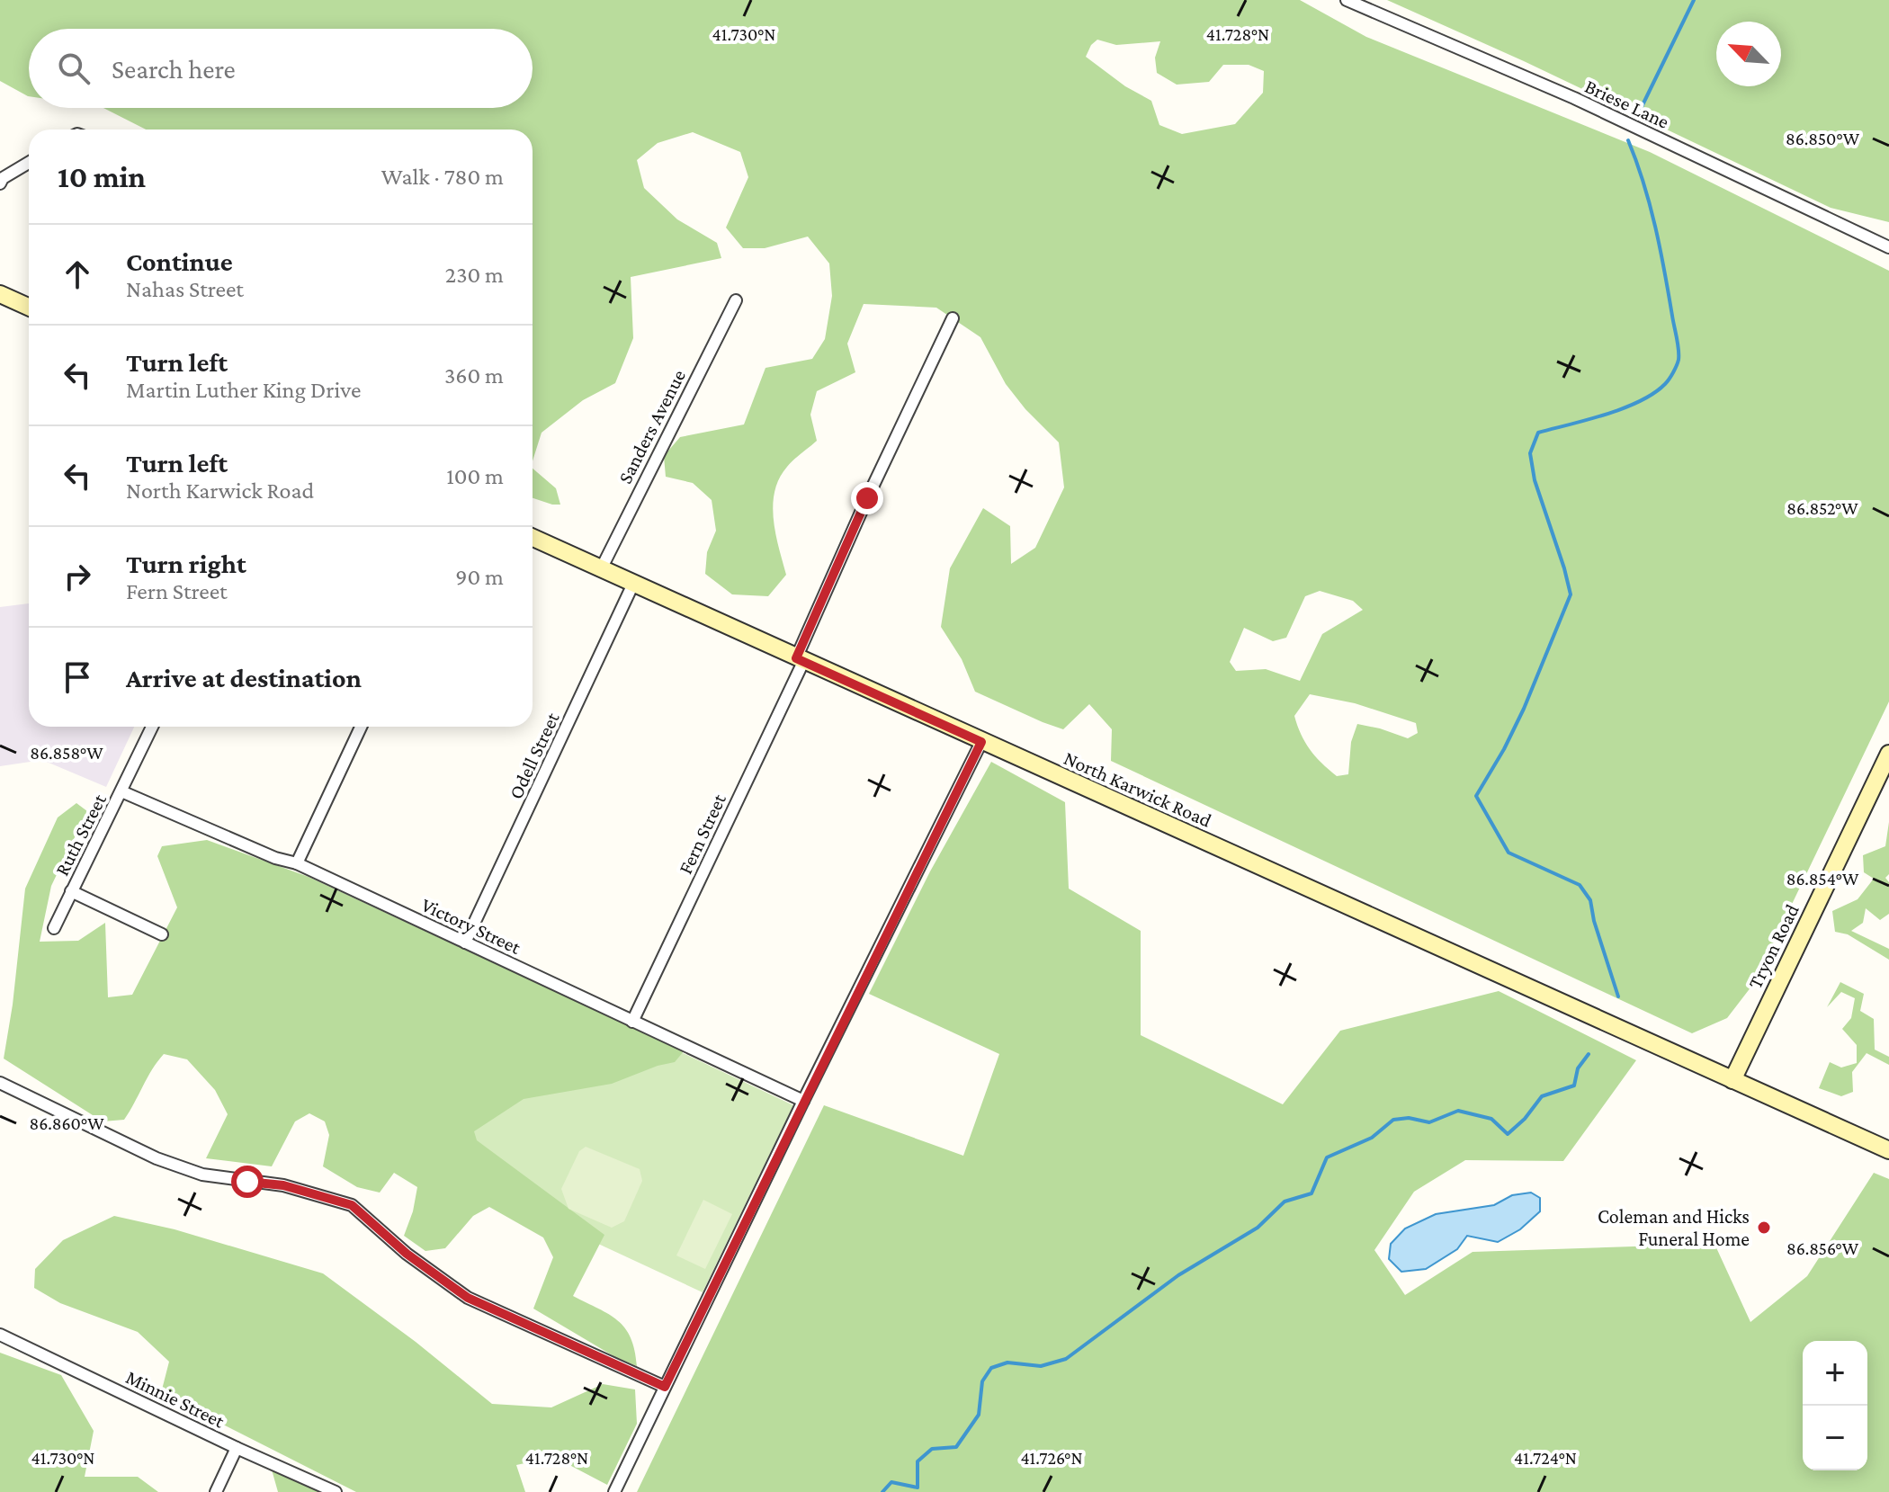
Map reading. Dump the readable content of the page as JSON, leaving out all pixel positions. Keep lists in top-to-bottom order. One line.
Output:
{"streets":{"street":["Briese Lane","Sanders Avenue","Odell Street","North Karwick Road","Fern Street","Ruth Street","Victory Street","Tryon Road","Minnie Street"]},"crossings":[["Sanders Avenue","North Karwick Road"],["Odell Street","North Karwick Road"],["Odell Street","Victory Street"],["North Karwick Road","Fern Street"],["North Karwick Road","Tryon Road"],["Fern Street","Victory Street"],["Ruth Street","Victory Street"]],"places":["Coleman and Hicks Funeral Home"],"north":"top left","page":{"search":"Search here","heading":["10 min","Walk · 780 m"],"list":[["Continue","Nahas Street","230 m"],["Turn left","Martin Luther King Drive","360 m"],["Turn left","North Karwick Road","100 m"],["Turn right","Fern Street","90 m"],"Arrive at destination"],"map_buttons":["+","−"]},"coordinates":["41.730°N","41.728°N","86.850°W","86.852°W","86.858°W","86.854°W","86.860°W","86.856°W","41.726°N","41.724°N"]}
